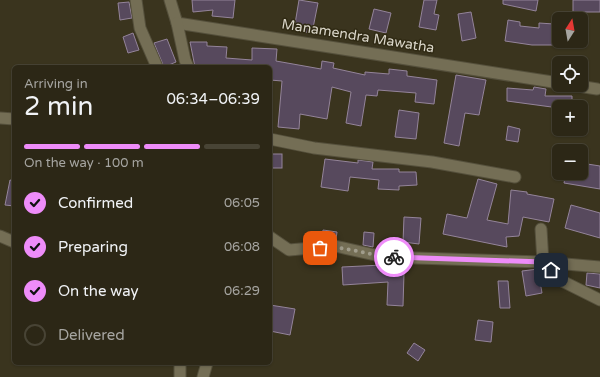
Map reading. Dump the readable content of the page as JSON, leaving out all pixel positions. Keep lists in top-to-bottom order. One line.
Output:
{"streets":{"street":["Manamendra Mawatha"]},"north":"top","page":{"map_buttons":["+","−"],"heading":["2 min","Arriving in","06:34–06:39"],"bar":"On the way · 100 m","list":[["Confirmed","06:05"],["Preparing","06:08"],["On the way","06:29"],"Delivered"]}}
